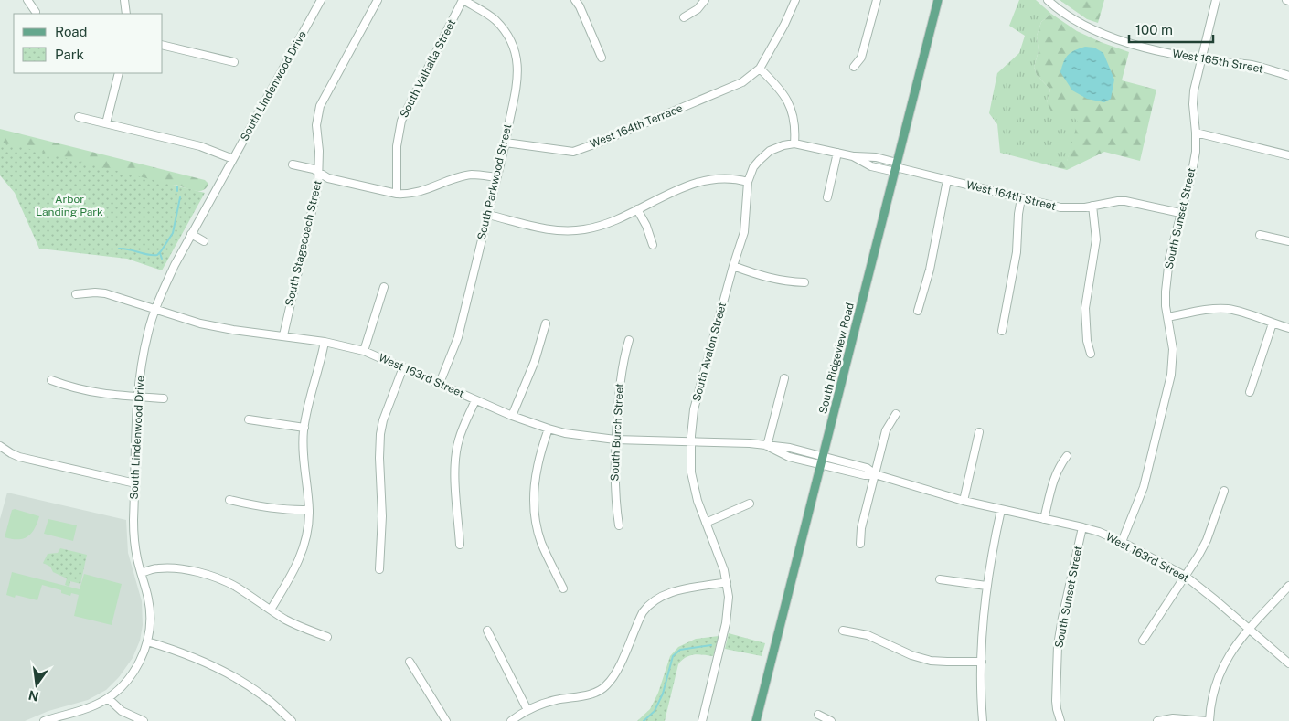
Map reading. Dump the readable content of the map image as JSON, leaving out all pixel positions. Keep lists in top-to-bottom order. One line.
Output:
{"streets":{"main road":["South Ridgeview Road"],"street":["West 165th Street","South Valhalla Street","South Lindenwood Drive","West 164th Terrace","South Parkwood Street","West 164th Street","South Sunset Street","South Stagecoach Street","South Avalon Street","West 163rd Street","South Burch Street"]},"crossings":[["West 165th Street","South Sunset Street"],["South Valhalla Street","South Parkwood Street"],["South Lindenwood Drive","West 163rd Street"],["West 164th Terrace","South Parkwood Street"],["South Parkwood Street","West 163rd Street"],["West 164th Street","South Sunset Street"],["West 164th Street","South Avalon Street"],["West 164th Street","South Ridgeview Road"],["South Sunset Street","West 163rd Street"],["South Stagecoach Street","West 163rd Street"],["South Avalon Street","West 163rd Street"],["South Ridgeview Road","West 163rd Street"],["West 163rd Street","South Burch Street"]],"parks":["Arbor Landing Park"],"legend":["Road","Park"],"scale_bar":"100 m","north":"bottom"}
